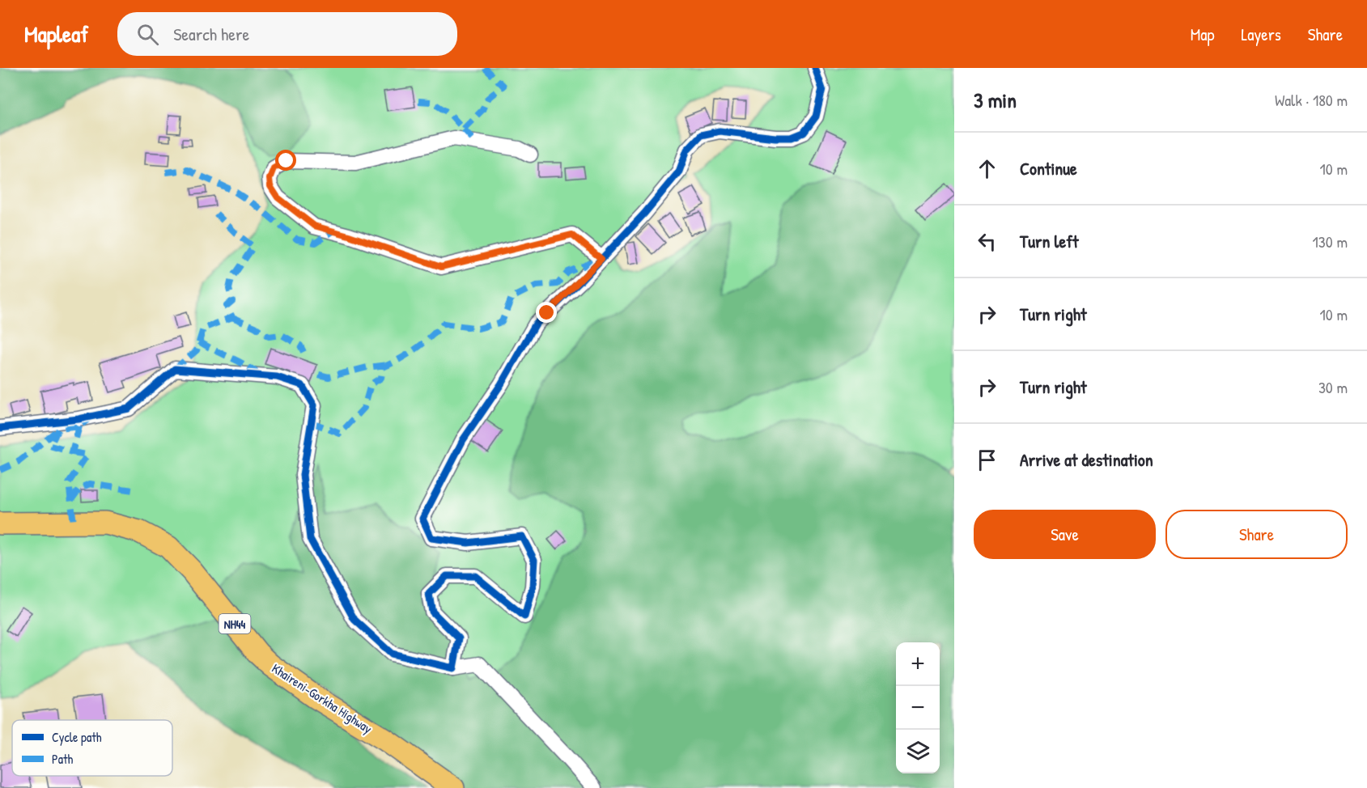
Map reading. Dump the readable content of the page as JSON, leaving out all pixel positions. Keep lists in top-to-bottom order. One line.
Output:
{"streets":{"main road":["NH44","Khaireni-Gorkha Highway"]},"legend":["Cycle path","Path"],"page":{"header":"Mapleaf","search":"Search here","nav":["Map","Layers","Share"],"heading":["3 min","Walk · 180 m"],"list":[["Continue","10 m"],["Turn left","130 m"],["Turn right","10 m"],["Turn right","30 m"],"Arrive at destination"],"buttons":["Save","Share"],"map_buttons":["+","−"]}}
